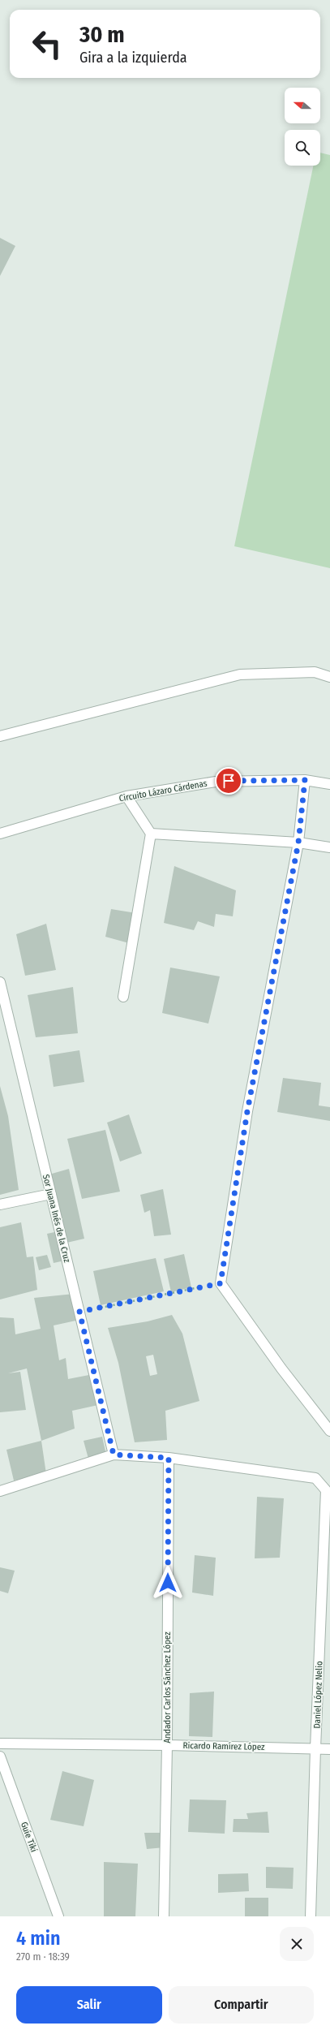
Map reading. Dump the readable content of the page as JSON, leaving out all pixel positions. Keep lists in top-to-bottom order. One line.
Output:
{"streets":{"street":["Circuito Lázaro Cárdenas","Sor Juana Inés de la Cruz","Andador Carlos Sánchez López","Daniel López Nelio","Ricardo Ramírez López","Guíe Tiki"]},"crossings":[["Andador Carlos Sánchez López","Daniel López Nelio"],["Andador Carlos Sánchez López","Ricardo Ramírez López"],["Daniel López Nelio","Ricardo Ramírez López"]],"north":"left","page":{"turn":["30 m","Gira a la izquierda"],"heading":["4 min","270 m · 18:39"],"buttons":["Salir","Compartir"]}}
